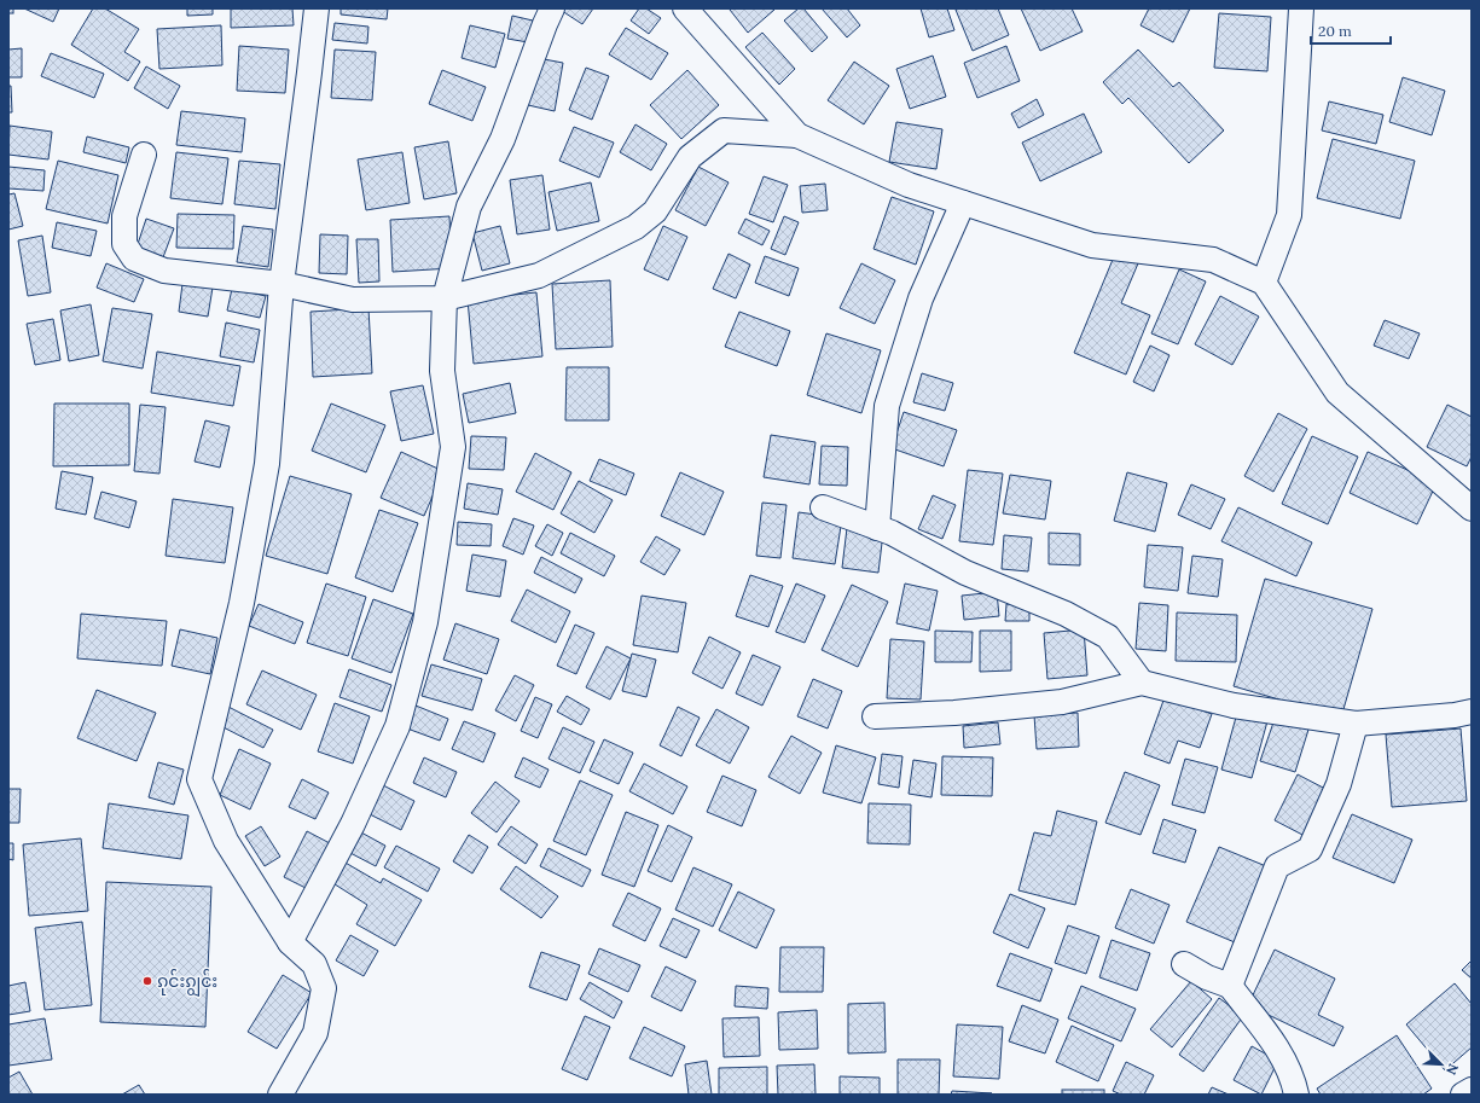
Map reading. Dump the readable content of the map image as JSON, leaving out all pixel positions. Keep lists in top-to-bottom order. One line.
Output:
{"places":["ၵုင်းၵျွင်း"],"scale_bar":"20 m","north":"bottom right"}
